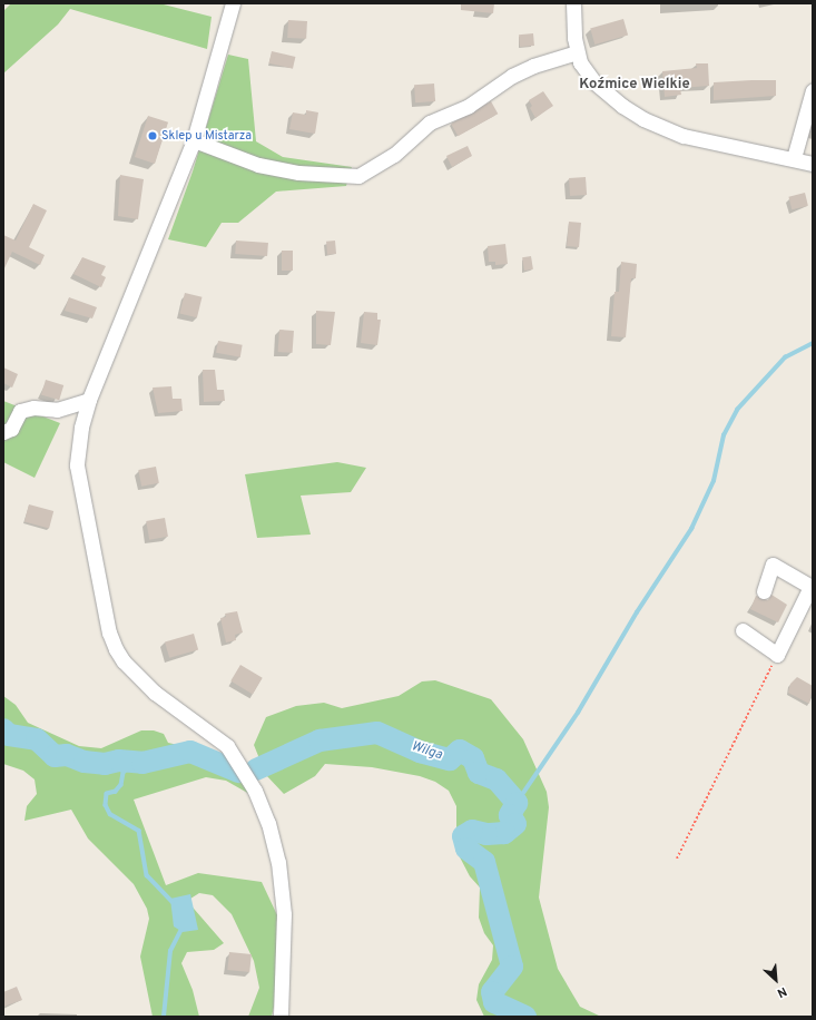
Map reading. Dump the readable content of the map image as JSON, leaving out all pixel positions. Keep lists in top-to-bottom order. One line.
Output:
{"districts":["Koźmice Wielkie"],"water":["Wilga"],"places":["Sklep u Mistarza"],"north":"bottom right"}
